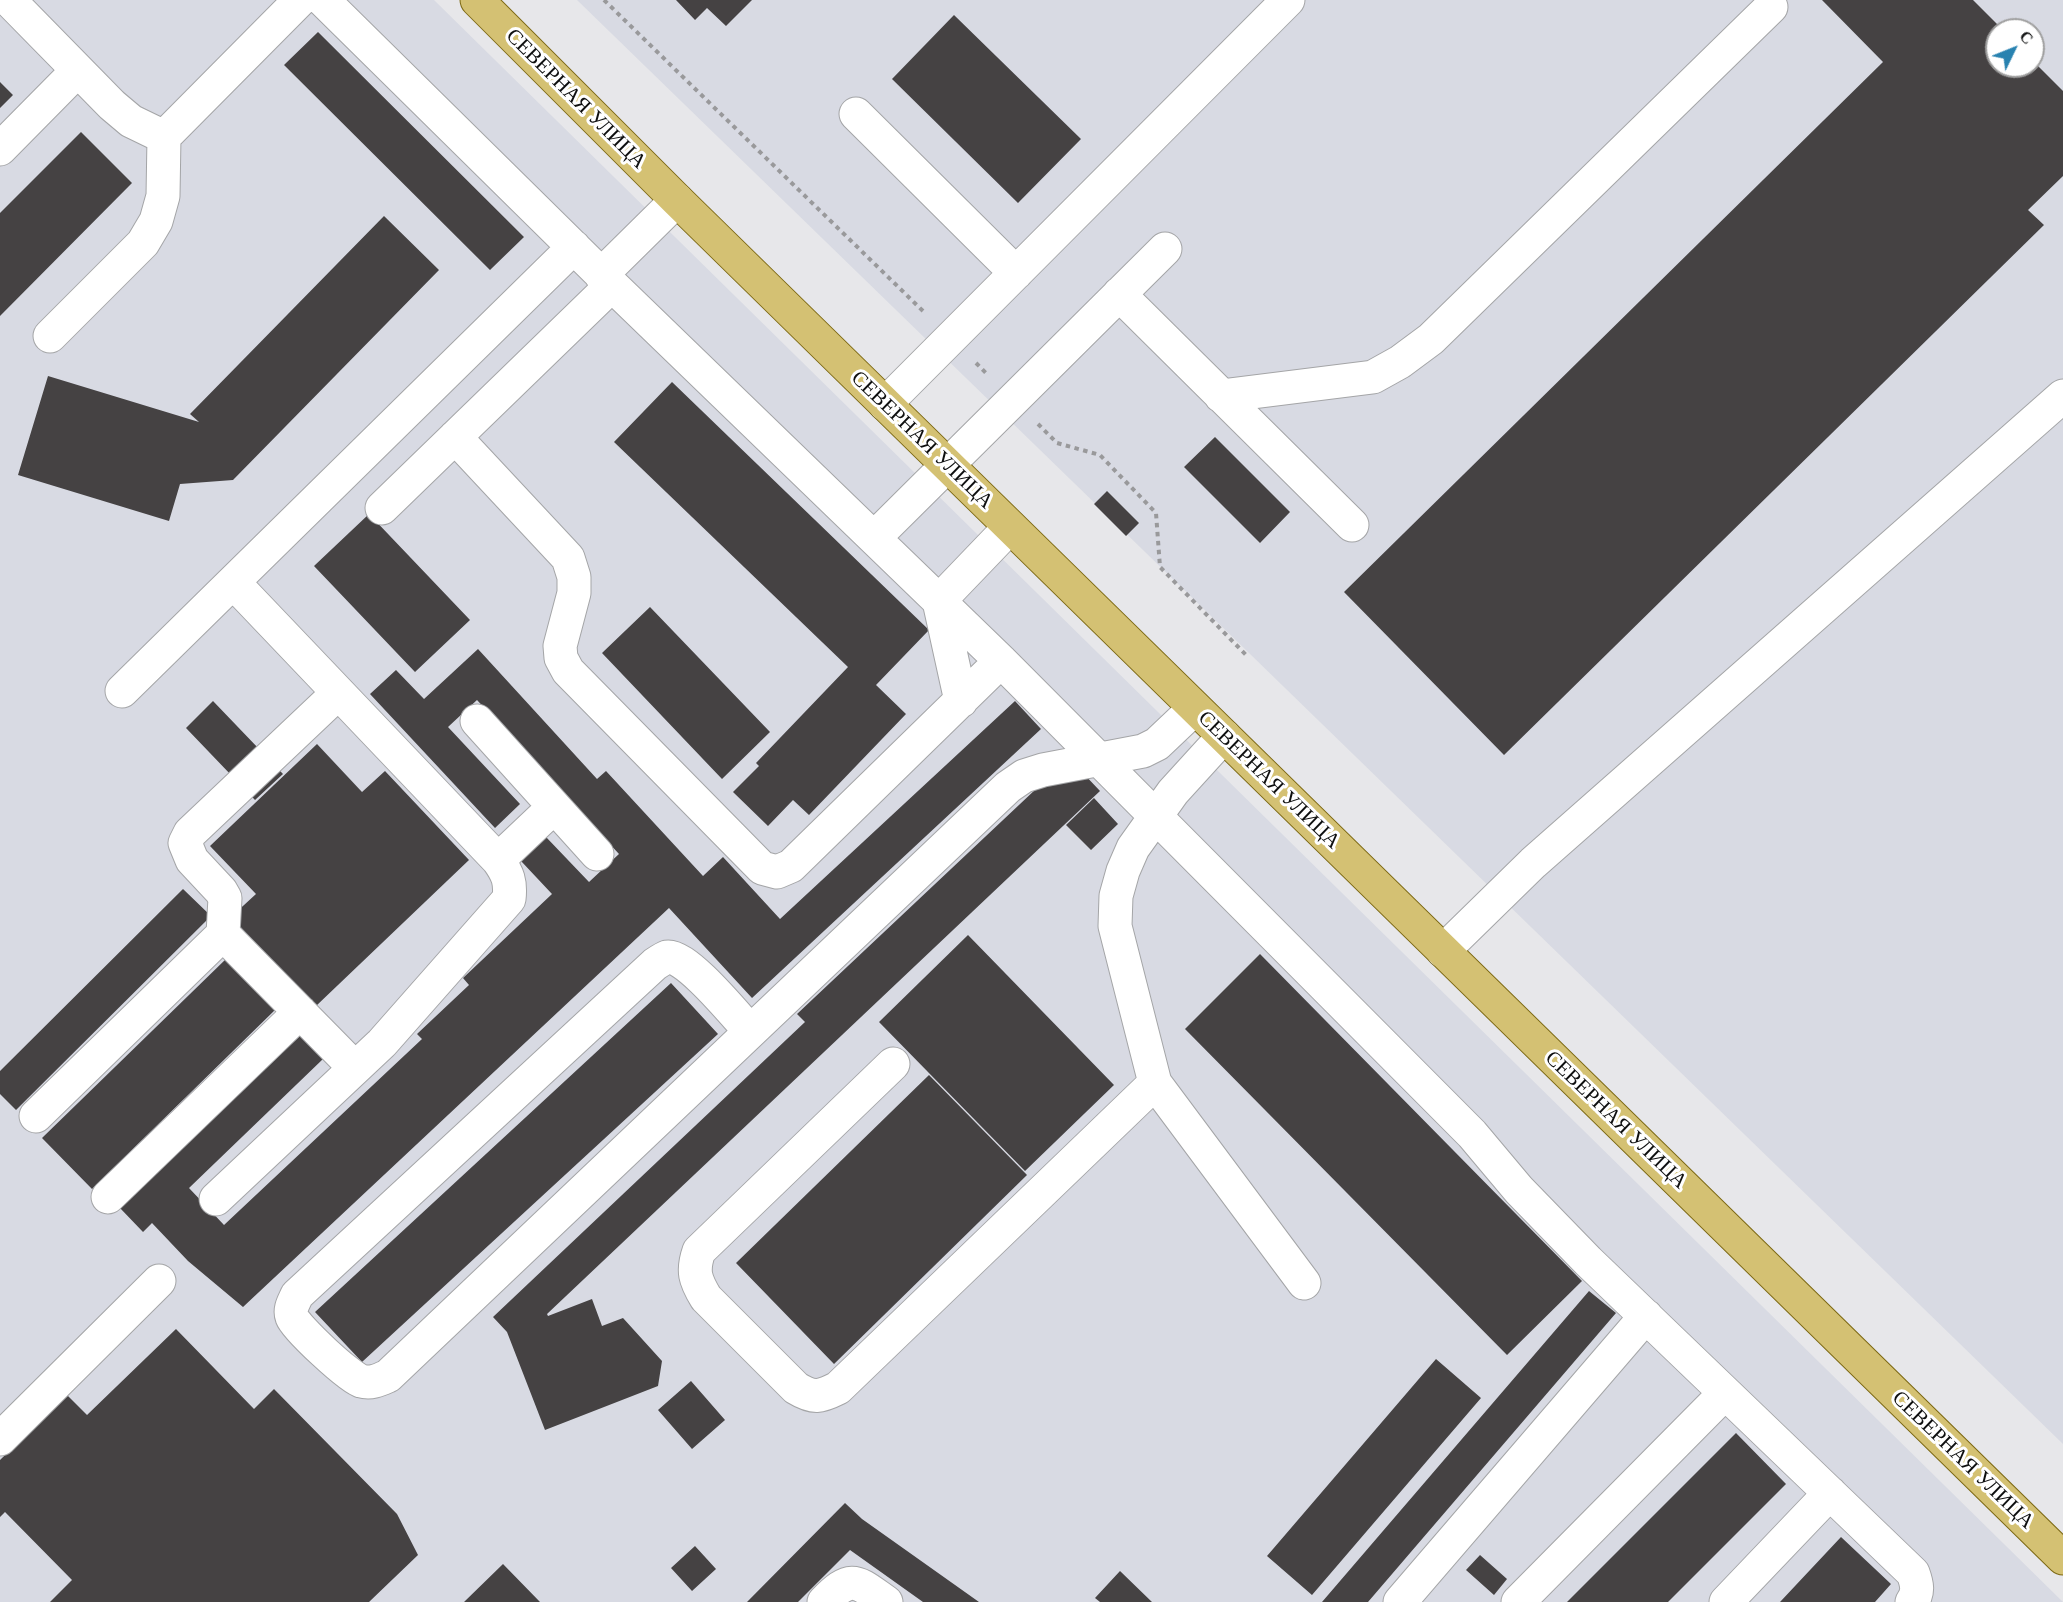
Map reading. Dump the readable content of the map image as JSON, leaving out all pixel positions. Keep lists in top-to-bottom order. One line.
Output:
{"streets":{"main road":["СЕВЕРНАЯ УЛИЦА"]},"north":"top right"}
